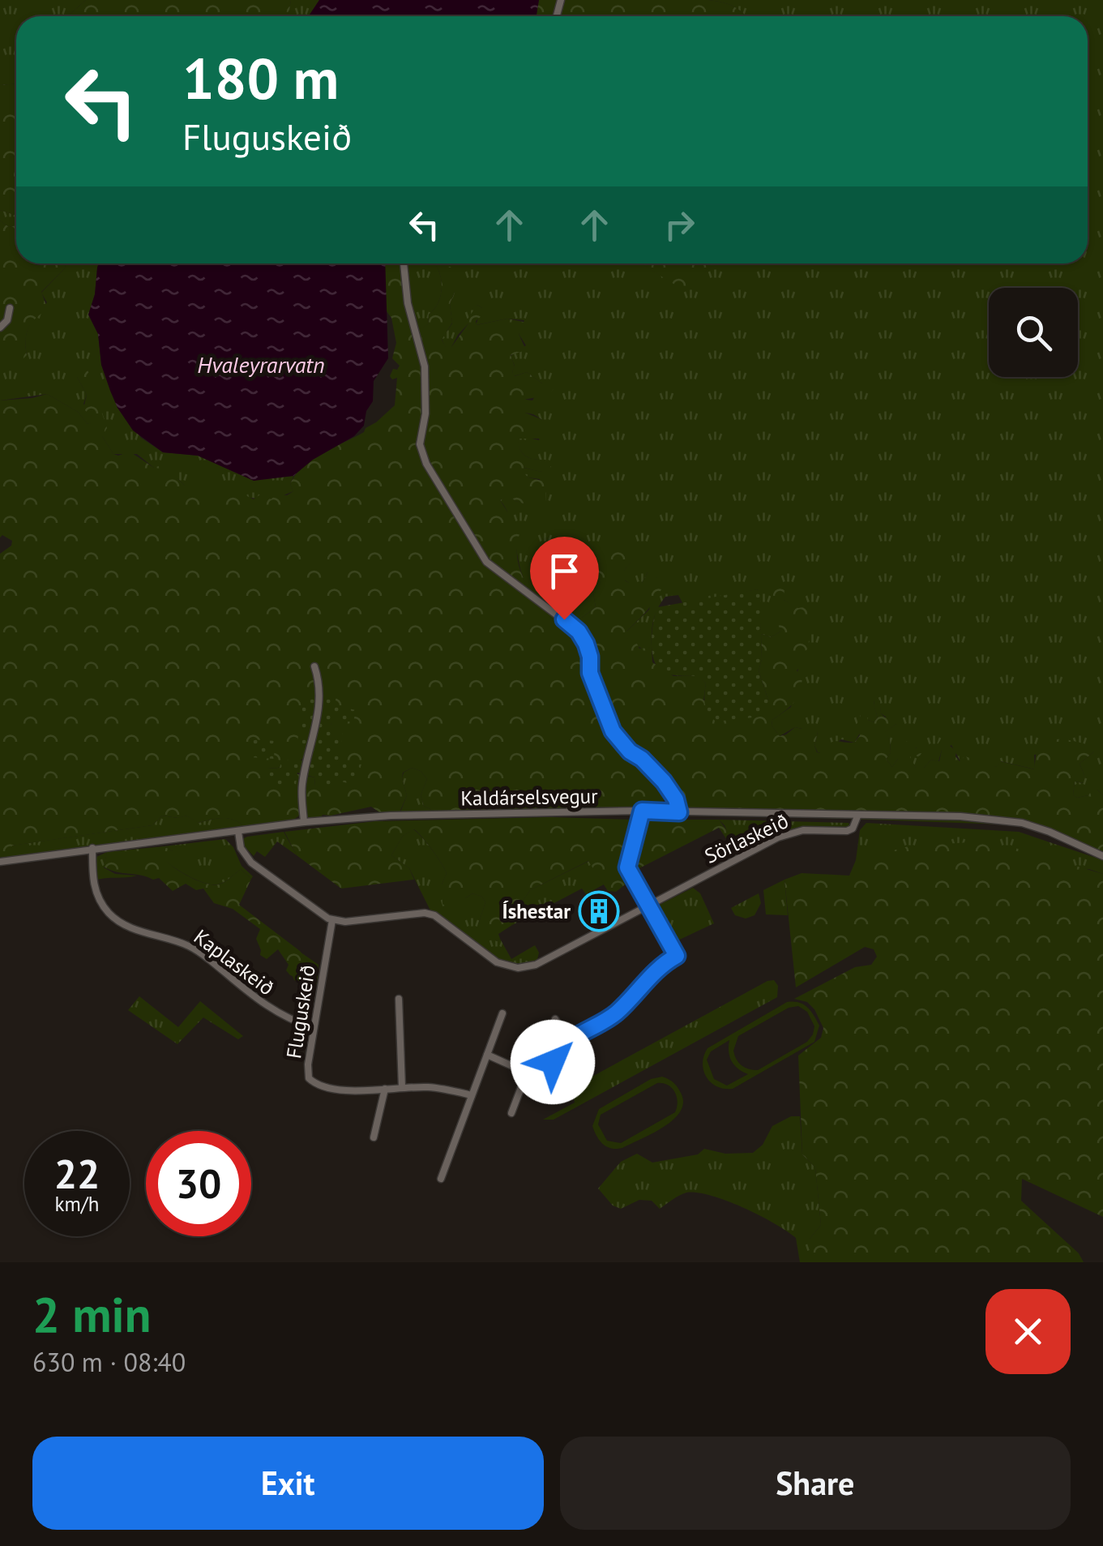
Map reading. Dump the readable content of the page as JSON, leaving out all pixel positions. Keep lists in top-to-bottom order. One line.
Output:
{"streets":{"street":["Kaldárselsvegur","Sörlaskeið","Kaplaskeið","Fluguskeið"]},"crossings":[["Kaldárselsvegur","Sörlaskeið"],["Kaldárselsvegur","Kaplaskeið"],["Sörlaskeið","Fluguskeið"],["Kaplaskeið","Fluguskeið"]],"water":["Hvaleyrarvatn"],"places":{"building":["Íshestar"]},"page":{"turn":["180 m","Fluguskeið"],"speed":"22 km/h","limit":"30","heading":["2 min","630 m · 08:40"],"buttons":["Exit","Share"]}}
